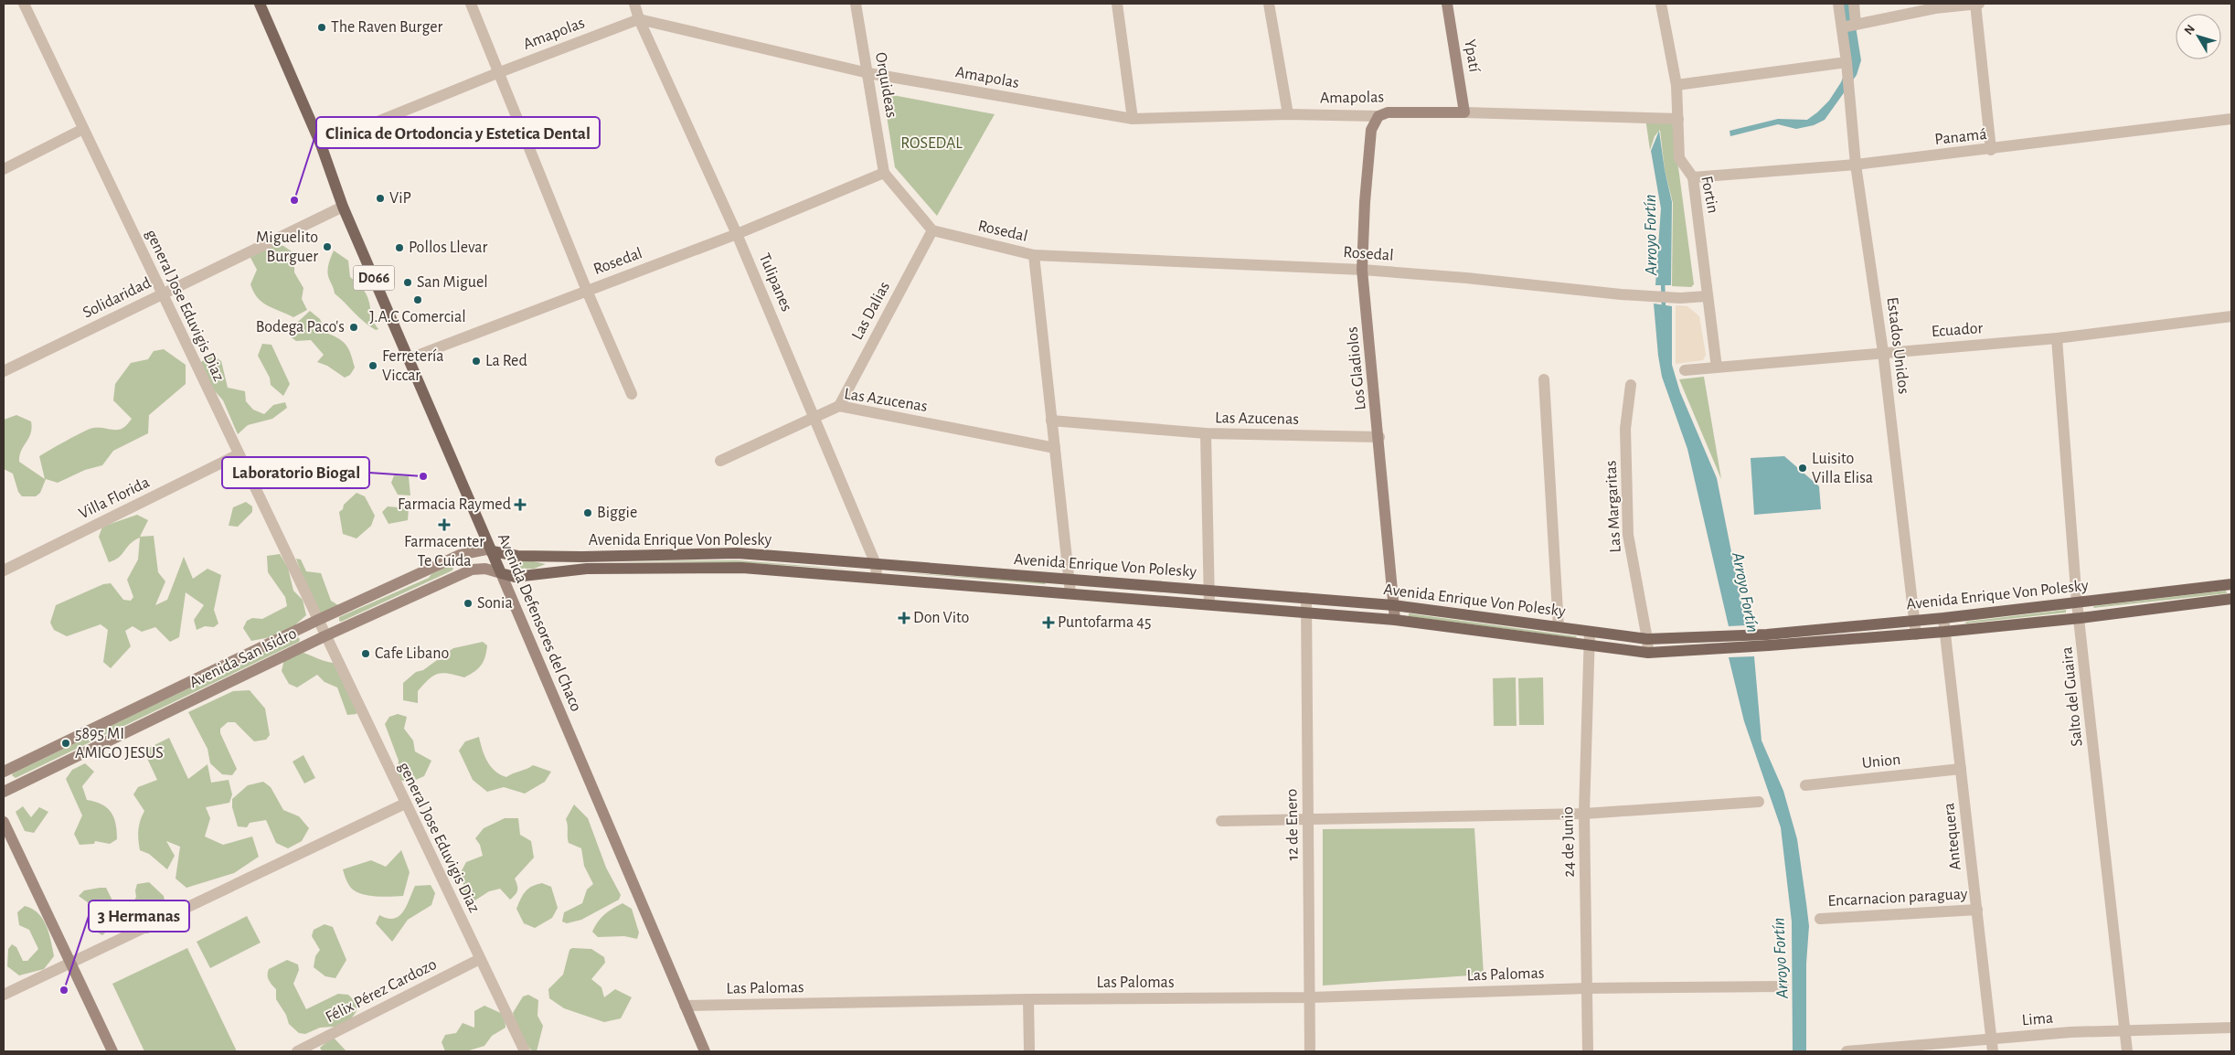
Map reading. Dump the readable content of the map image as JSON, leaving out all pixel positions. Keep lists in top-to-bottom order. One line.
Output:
{"streets":{"main road":["Amapolas","Ypatí","D066","Los Gladiolos","Avenida Enrique Von Polesky","Avenida Defensores del Chaco","Avenida San Isidro"],"street":["Orquideas","Panamá","Fortin","Rosedal","Tulipanes","Solidaridad","general Jose Eduvigis Diaz","Las Dalias","Ecuador","Estados Unidos","Las Azucenas","Villa Florida","Las Margaritas","Salto del Guaira","Union","12 de Enero","Antequera","24 de Junio","Encarnacion paraguay","Las Palomas","Félix Pérez Cardozo","Lima"]},"crossings":[["Amapolas","Ypatí"],["Amapolas","Orquideas"],["Amapolas","Fortin"],["Amapolas","Tulipanes"],["Amapolas","Los Gladiolos"],["Amapolas","Avenida Defensores del Chaco"],["Orquideas","Rosedal"],["Panamá","Fortin"],["Panamá","Estados Unidos"],["Fortin","Rosedal"],["Fortin","Ecuador"],["Rosedal","Tulipanes"],["Rosedal","Las Dalias"],["Rosedal","Los Gladiolos"],["Rosedal","Avenida Defensores del Chaco"],["Tulipanes","Las Azucenas"],["Tulipanes","Avenida Enrique Von Polesky"],["Solidaridad","general Jose Eduvigis Diaz"],["Solidaridad","Avenida Defensores del Chaco"],["general Jose Eduvigis Diaz","Villa Florida"],["general Jose Eduvigis Diaz","Avenida San Isidro"],["general Jose Eduvigis Diaz","Félix Pérez Cardozo"],["Las Dalias","Las Azucenas"],["Ecuador","Estados Unidos"],["Ecuador","Salto del Guaira"],["Estados Unidos","Avenida Enrique Von Polesky"],["Los Gladiolos","Las Azucenas"],["Los Gladiolos","Avenida Enrique Von Polesky"],["Las Margaritas","Avenida Enrique Von Polesky"],["Avenida Enrique Von Polesky","Avenida Defensores del Chaco"],["Avenida Enrique Von Polesky","Avenida San Isidro"],["Avenida Enrique Von Polesky","Salto del Guaira"],["Avenida Enrique Von Polesky","12 de Enero"],["Avenida Enrique Von Polesky","Antequera"],["Avenida Enrique Von Polesky","24 de Junio"],["Avenida Defensores del Chaco","Avenida San Isidro"],["Avenida Defensores del Chaco","Las Palomas"],["Salto del Guaira","Lima"],["Union","Antequera"],["12 de Enero","Las Palomas"],["Antequera","Encarnacion paraguay"],["Antequera","Lima"],["24 de Junio","Las Palomas"]],"water":["Arroyo Fortín"],"parks":["ROSEDAL"],"places":{"other":["The Raven Burger","ViP","Clinica de Ortodoncia y Estetica Dental","Miguelito Burguer","Pollos Llevar","San Miguel","J.A.C Comercial","Bodega Paco's","La Red","Ferretería Viccar","Luisito Villa Elisa","Laboratorio Biogal","Biggie","Sonia","Cafe Libano","5895 MI AMIGO JESUS","3 Hermanas"],"health":["Farmacia Raymed","Farmacenter Te Cuida","Don Vito","Puntofarma 45"]},"north":"top left"}
